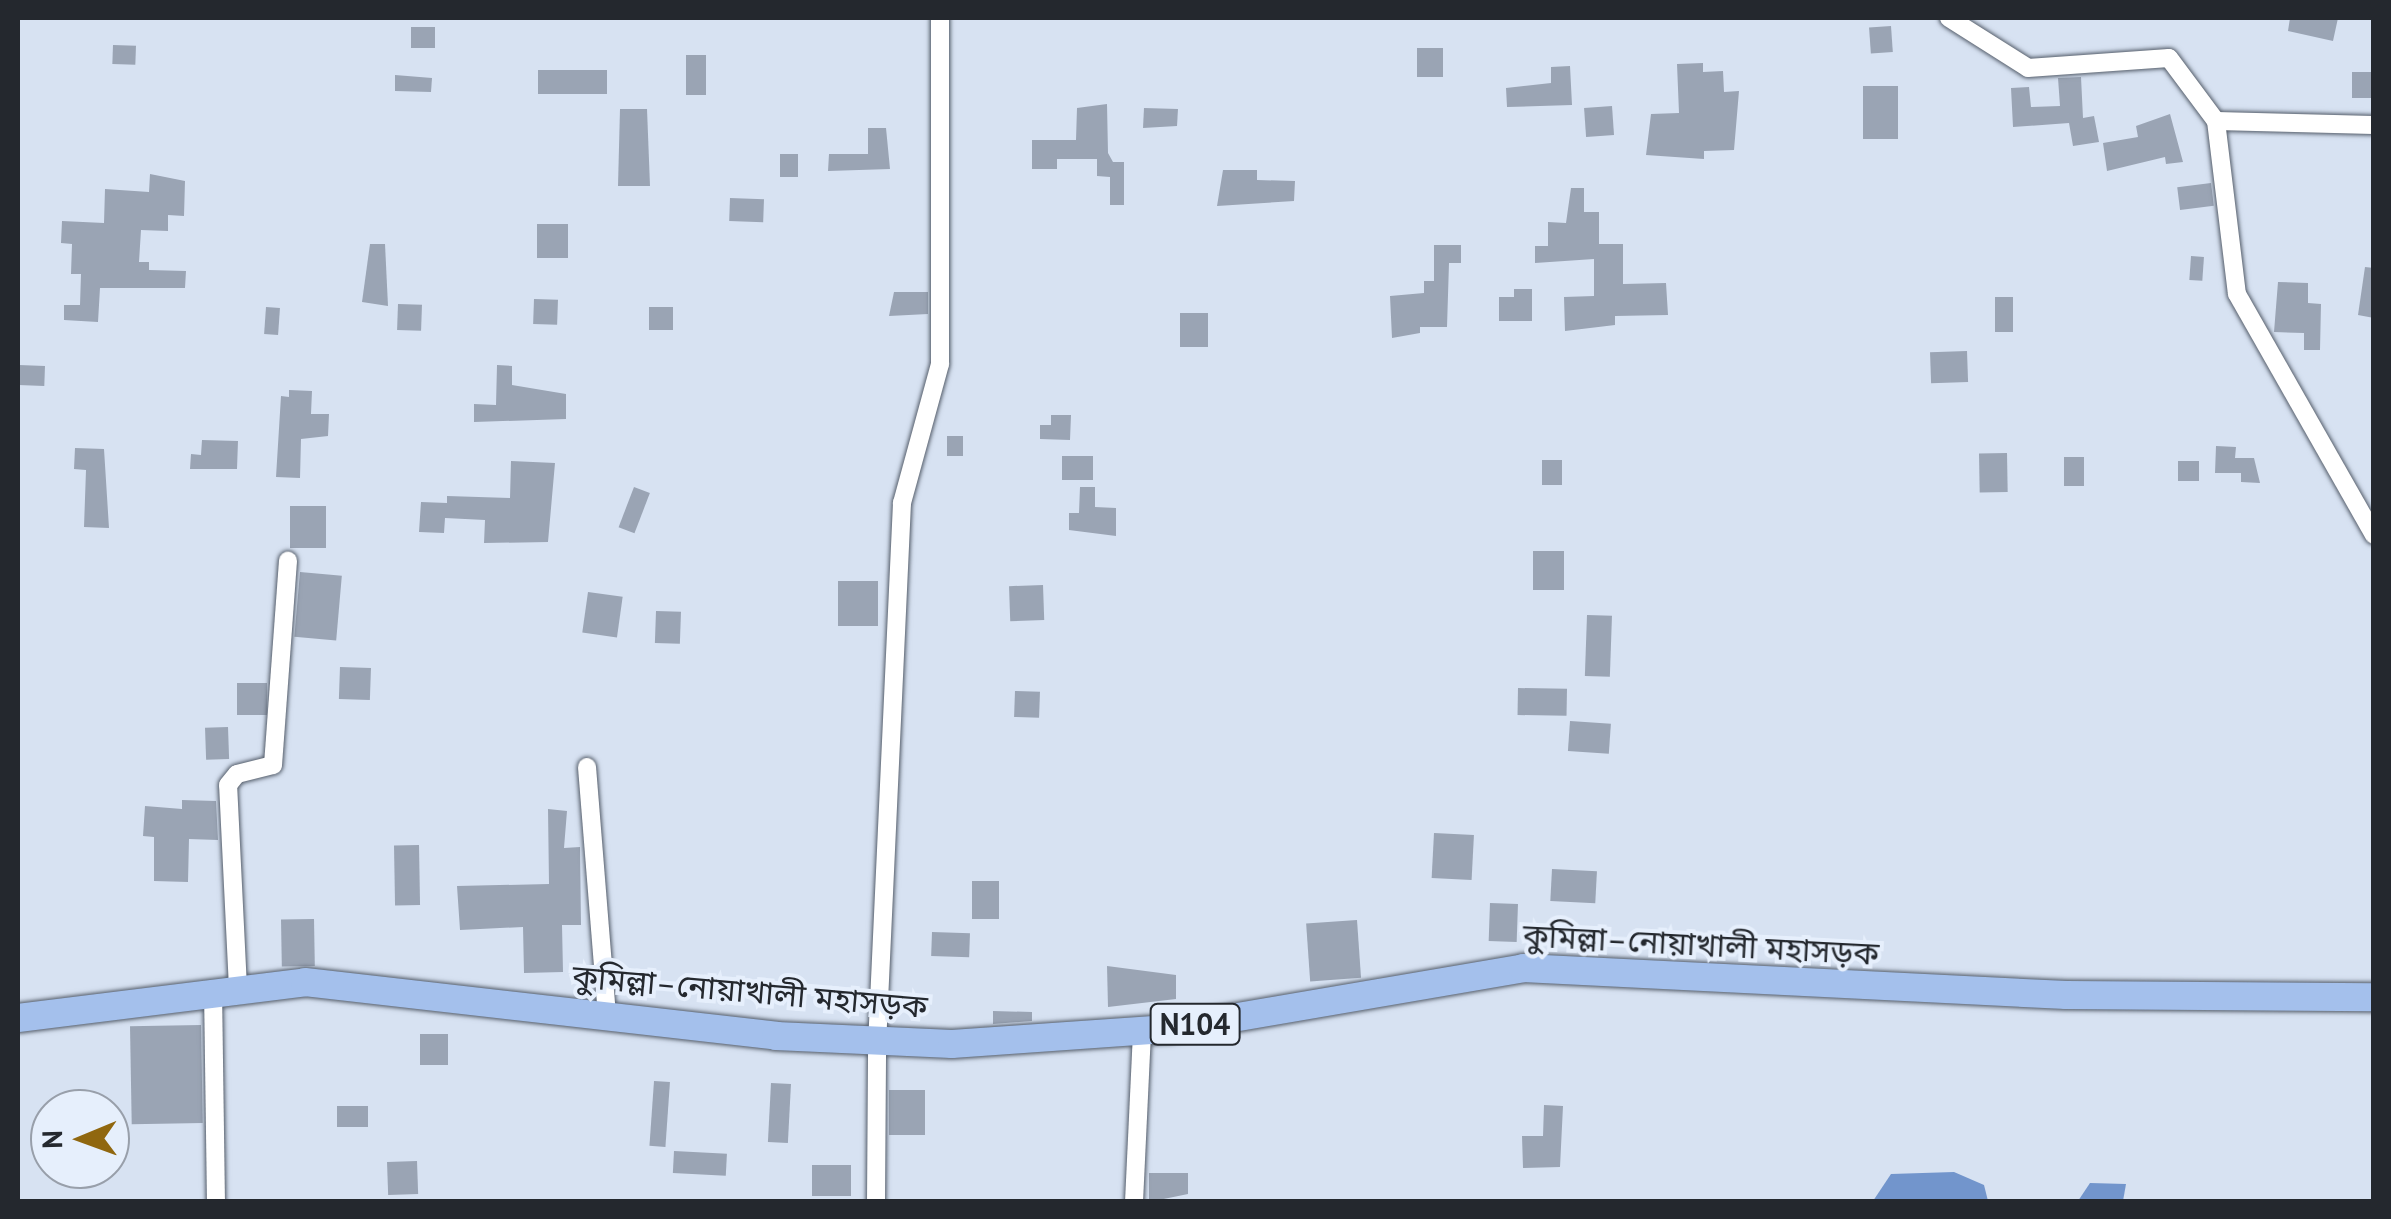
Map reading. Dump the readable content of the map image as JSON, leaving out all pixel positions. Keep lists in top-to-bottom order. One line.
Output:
{"streets":{"highway":["কুমিল্লা–নোয়াখালী মহাসড়ক","N104"]},"north":"left"}
